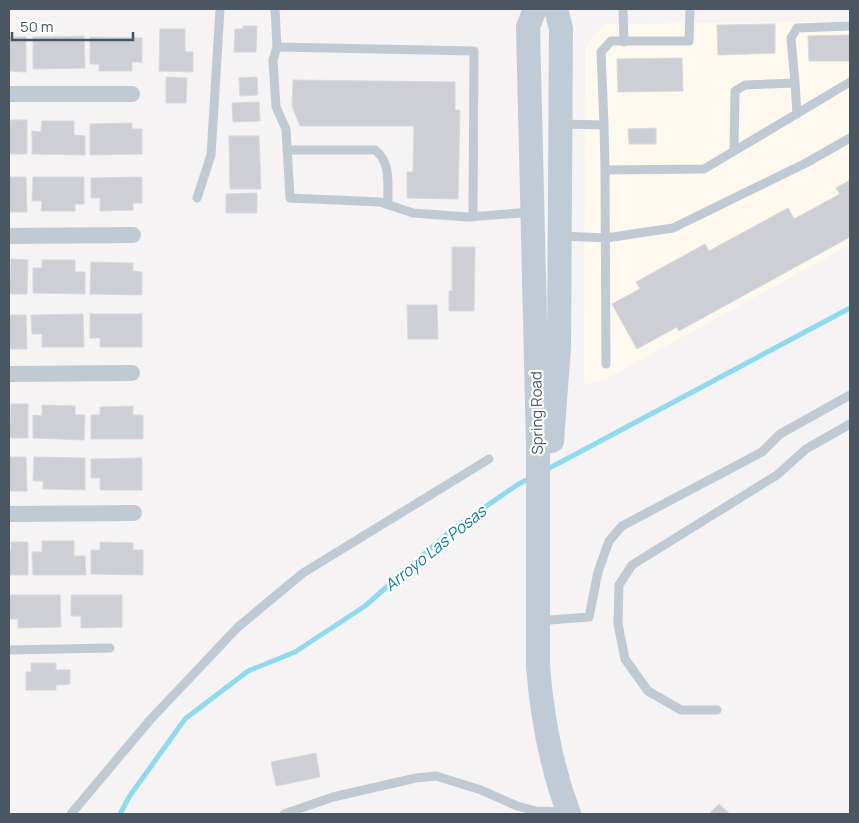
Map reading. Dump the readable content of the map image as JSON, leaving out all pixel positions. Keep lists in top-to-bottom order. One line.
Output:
{"streets":{"main road":["Spring Road"]},"water":["Arroyo Las Posas"],"scale_bar":"50 m"}
